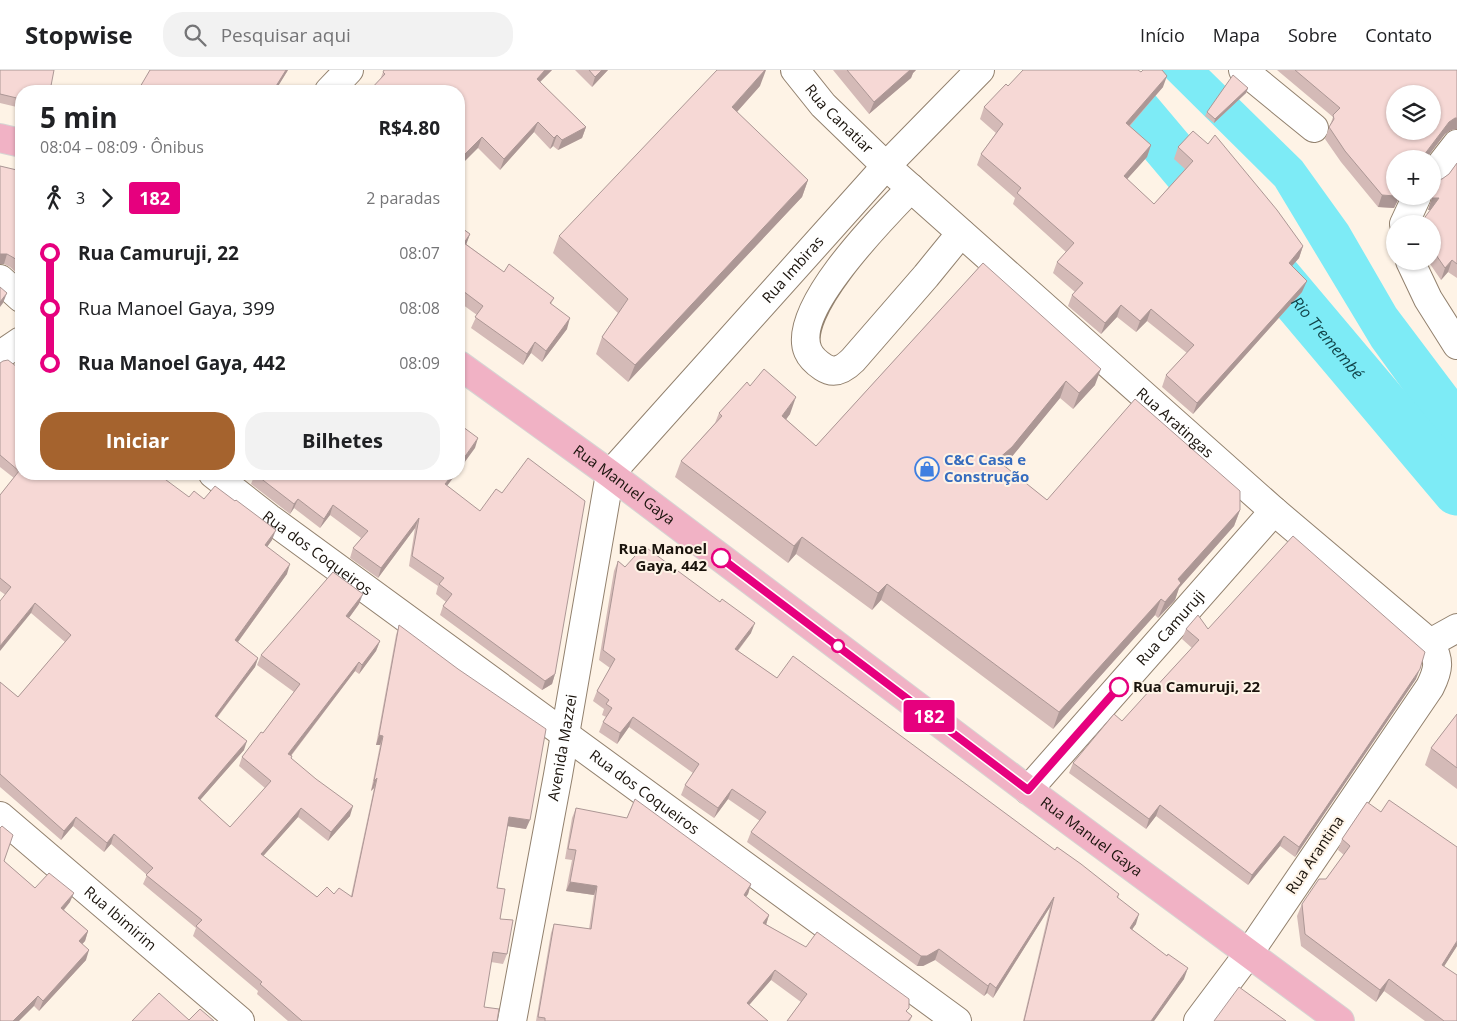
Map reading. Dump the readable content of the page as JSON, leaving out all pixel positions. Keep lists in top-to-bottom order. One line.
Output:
{"streets":{"main road":["Rua Manuel Gaya"],"street":["Rua Canatiar","Rua Imbiras","Rua Aratingas","Rua dos Coqueiros","Rua Camuruji","Avenida Mazzei","Rua Arantina","Rua Ibimirim"]},"crossings":[["Rua Canatiar","Rua Imbiras"],["Rua Canatiar","Rua Aratingas"],["Rua Imbiras","Rua Aratingas"],["Rua Imbiras","Rua Manuel Gaya"],["Rua Imbiras","Avenida Mazzei"],["Rua Aratingas","Rua Camuruji"],["Rua Aratingas","Rua Arantina"],["Rua Manuel Gaya","Rua Camuruji"],["Rua Manuel Gaya","Avenida Mazzei"],["Rua Manuel Gaya","Rua Arantina"],["Rua dos Coqueiros","Avenida Mazzei"]],"water":["Rio Tremembé"],"places":{"shop":["C&C Casa e Construção"],"other":["Rua Manoel Gaya, 442","Rua Camuruji, 22"]},"lines":["bus line 182"],"page":{"header":"Stopwise","search":"Pesquisar aqui","nav":["Início","Mapa","Sobre","Contato"],"on_map":"182","map_buttons":["+","−"],"heading":["5 min","08:04 – 08:09 · Ônibus","R$4.80"],"legs":["3","182","2 paradas"],"list":[{"name":"Rua Camuruji, 22","value":"08:07"},{"name":"Rua Manoel Gaya, 399","value":"08:08"},{"name":"Rua Manoel Gaya, 442","value":"08:09"}],"buttons":["Iniciar","Bilhetes"]}}
